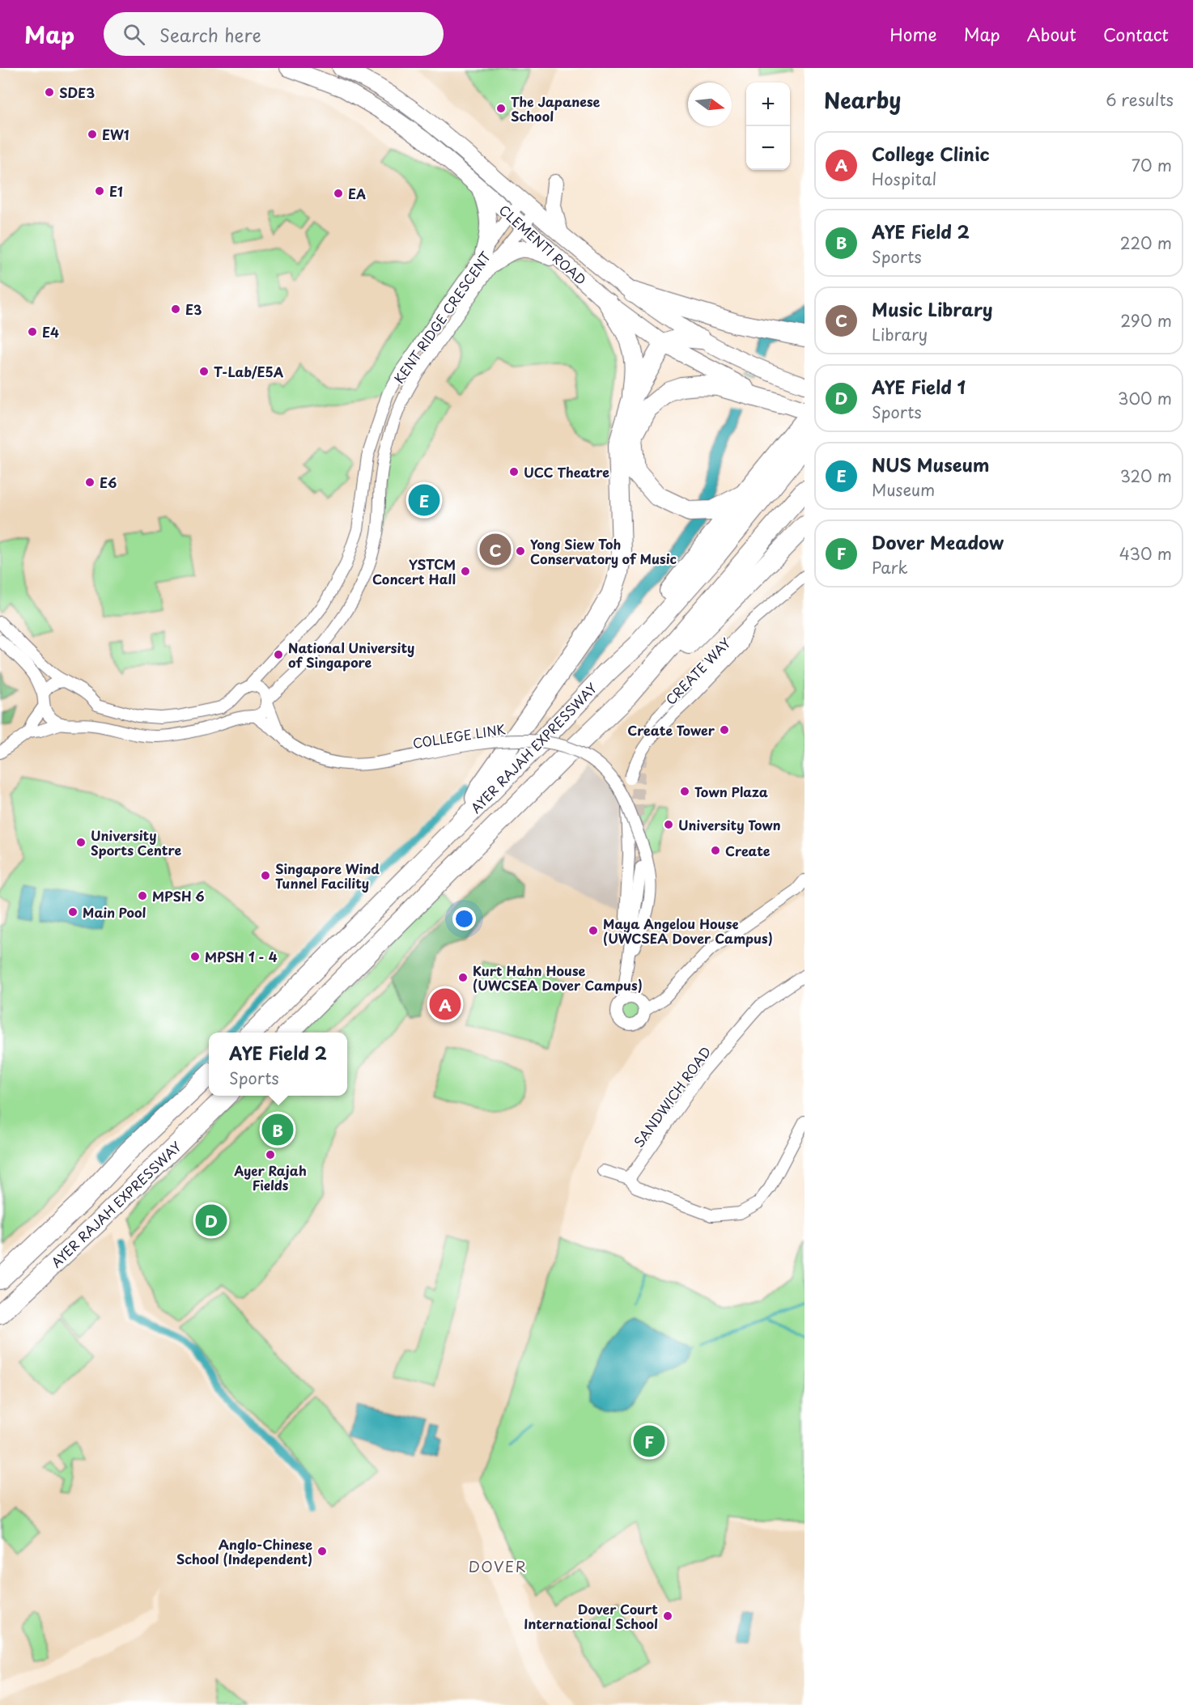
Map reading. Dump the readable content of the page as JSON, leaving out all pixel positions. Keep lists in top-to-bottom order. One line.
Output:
{"streets":{"highway":["AYER RAJAH EXPRESSWAY"],"main road":["CLEMENTI ROAD"],"street":["KENT RIDGE CRESCENT","CREATE WAY","COLLEGE LINK","SANDWICH ROAD"]},"crossings":[["CLEMENTI ROAD","KENT RIDGE CRESCENT"],["KENT RIDGE CRESCENT","COLLEGE LINK"],["CREATE WAY","COLLEGE LINK"]],"districts":["DOVER"],"places":["SDE3","The Japanese School","EW1","E1","EA","E3","E4","T-Lab/E5A","UCC Theatre","E6","Yong Siew Toh Conservatory of Music","YSTCM Concert Hall","National University of Singapore","Create Tower","Town Plaza","University Town","University Sports Centre","Create","Singapore Wind Tunnel Facility","MPSH 6","Main Pool","Maya Angelou House (UWCSEA Dover Campus)","MPSH 1 - 4","Kurt Hahn House (UWCSEA Dover Campus)","Ayer Rajah Fields","Anglo-Chinese School (Independent)","Dover Court International School"],"north":"right","page":{"header":"Map","search":"Search here","nav":["Home","Map","About","Contact"],"heading":["Nearby","6 results"],"map_buttons":["+","−"],"list":[{"mark":"A","name":"College Clinic","note":"Hospital","value":"70 m"},{"mark":"B","name":"AYE Field 2","note":"Sports","value":"220 m"},{"mark":"C","name":"Music Library","note":"Library","value":"290 m"},{"mark":"D","name":"AYE Field 1","note":"Sports","value":"300 m"},{"mark":"E","name":"NUS Museum","note":"Museum","value":"320 m"},{"mark":"F","name":"Dover Meadow","note":"Park","value":"430 m"}],"pins":["E","C","A","B","D","F"],"popup":["AYE Field 2","Sports"]}}
